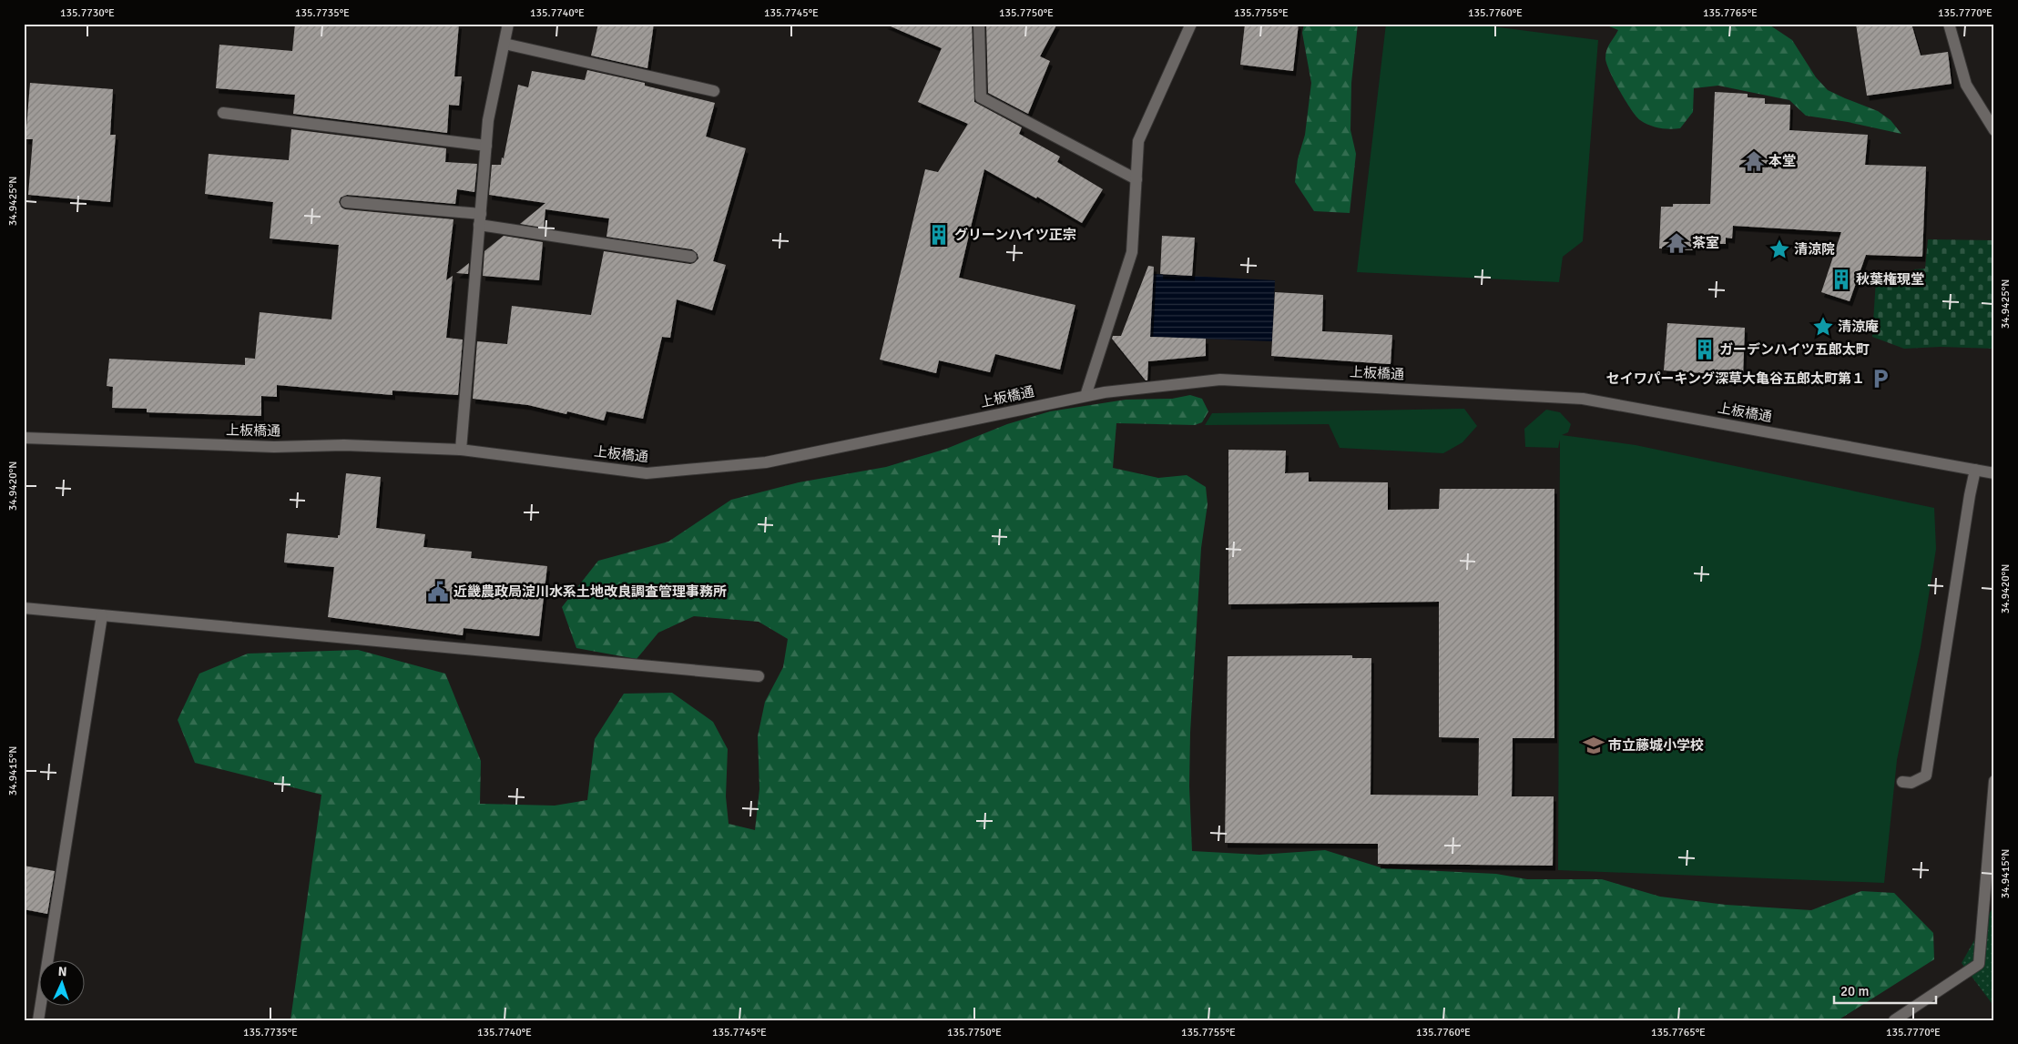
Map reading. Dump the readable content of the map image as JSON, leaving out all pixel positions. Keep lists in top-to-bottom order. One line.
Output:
{"streets":{"street":["上板橋通"]},"places":{"temple":["本堂","茶室"],"building":["グリーンハイツ正宗","秋葉権現堂","ガーデンハイツ五郎太町"],"place":["清涼院","清涼庵"],"parking":["セイワパーキング深草大亀谷五郎太町第１"],"public building":["近畿農政局淀川水系土地改良調査管理事務所"],"school or university":["市立藤城小学校"]},"scale_bar":"20 m","north":"top","coordinates":["135.7730°E","135.7735°E","135.7740°E","135.7745°E","135.7750°E","135.7755°E","135.7760°E","135.7765°E","135.7770°E","34.9425°N","34.9420°N","34.9415°N"]}
